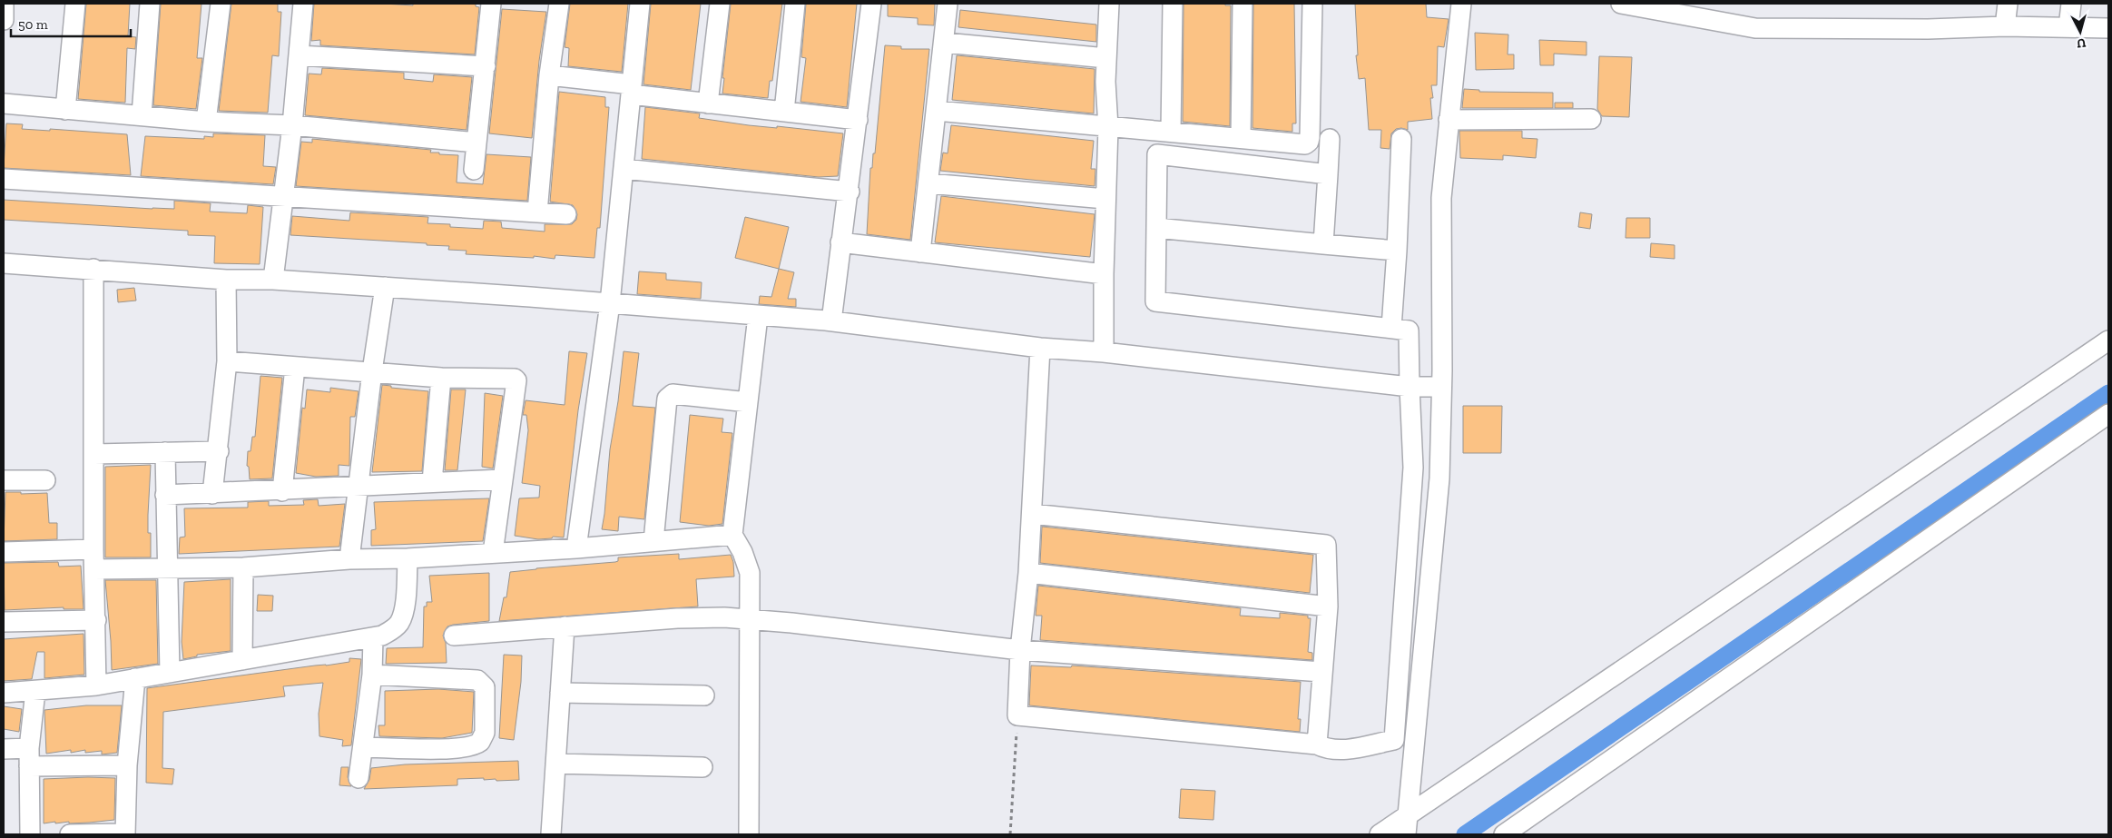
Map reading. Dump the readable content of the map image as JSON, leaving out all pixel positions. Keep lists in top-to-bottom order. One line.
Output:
{"scale_bar":"50 m","north":"bottom"}
